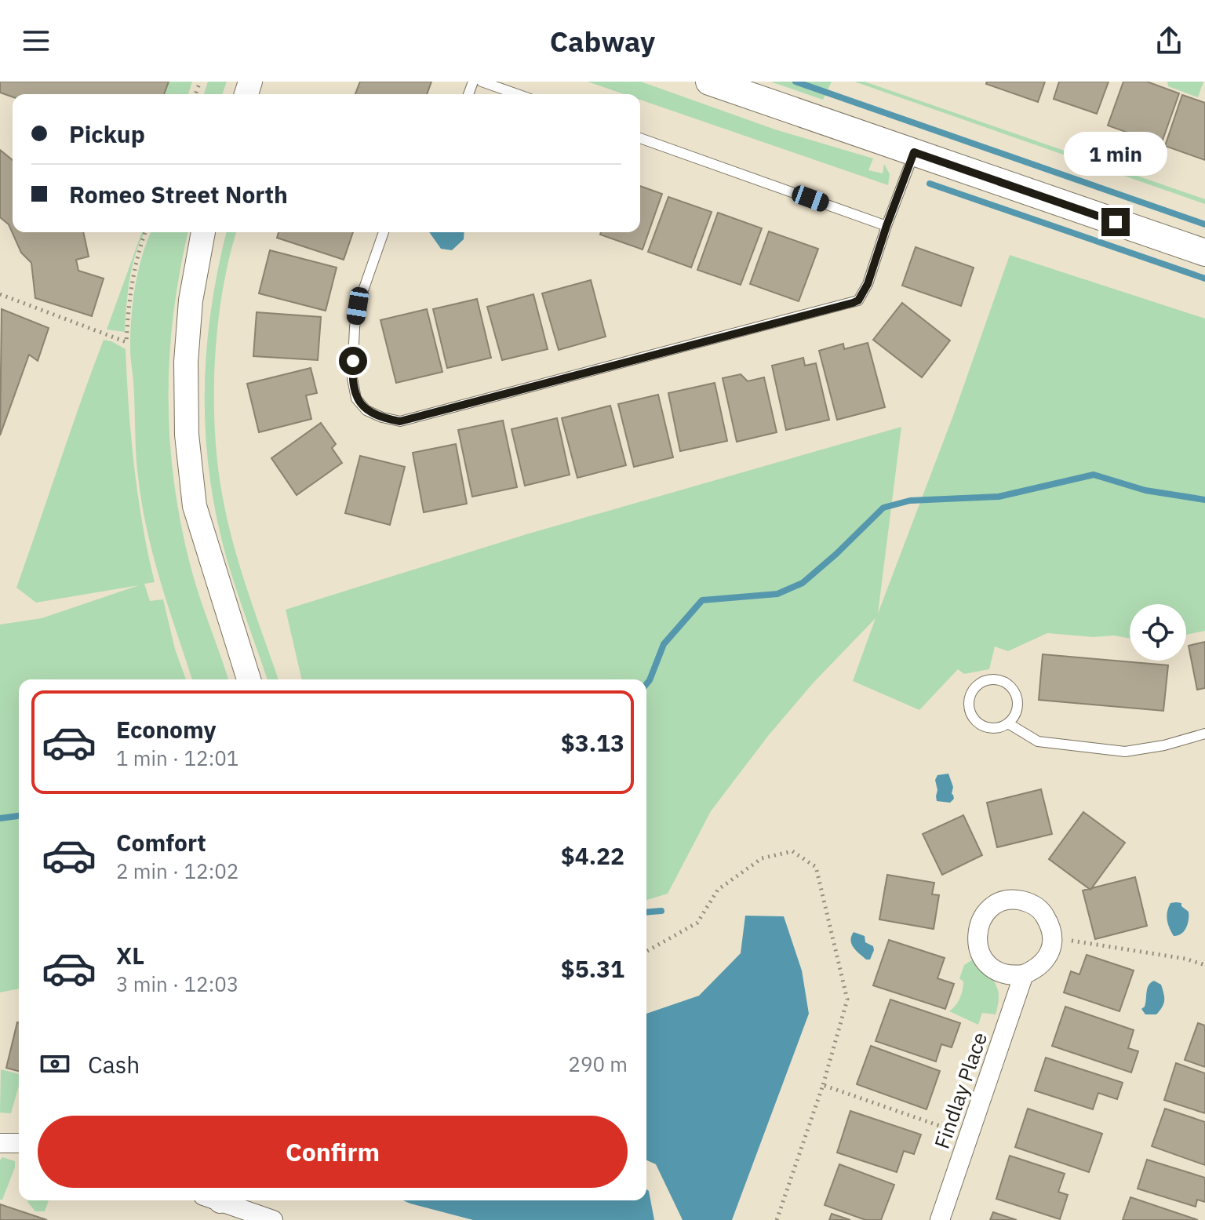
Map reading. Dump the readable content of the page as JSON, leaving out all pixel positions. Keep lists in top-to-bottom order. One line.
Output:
{"streets":{"street":["Findlay Place"]},"page":{"header":"Cabway","banner":["Pickup","Romeo Street North"],"bubble":"1 min","list":[{"name":"Economy","note":"1 min · 12:01","value":"$3.13"},{"name":"Comfort","note":"2 min · 12:02","value":"$4.22"},{"name":"XL","note":"3 min · 12:03","value":"$5.31"}],"pay":["Cash","290 m"],"buttons":"Confirm"}}
